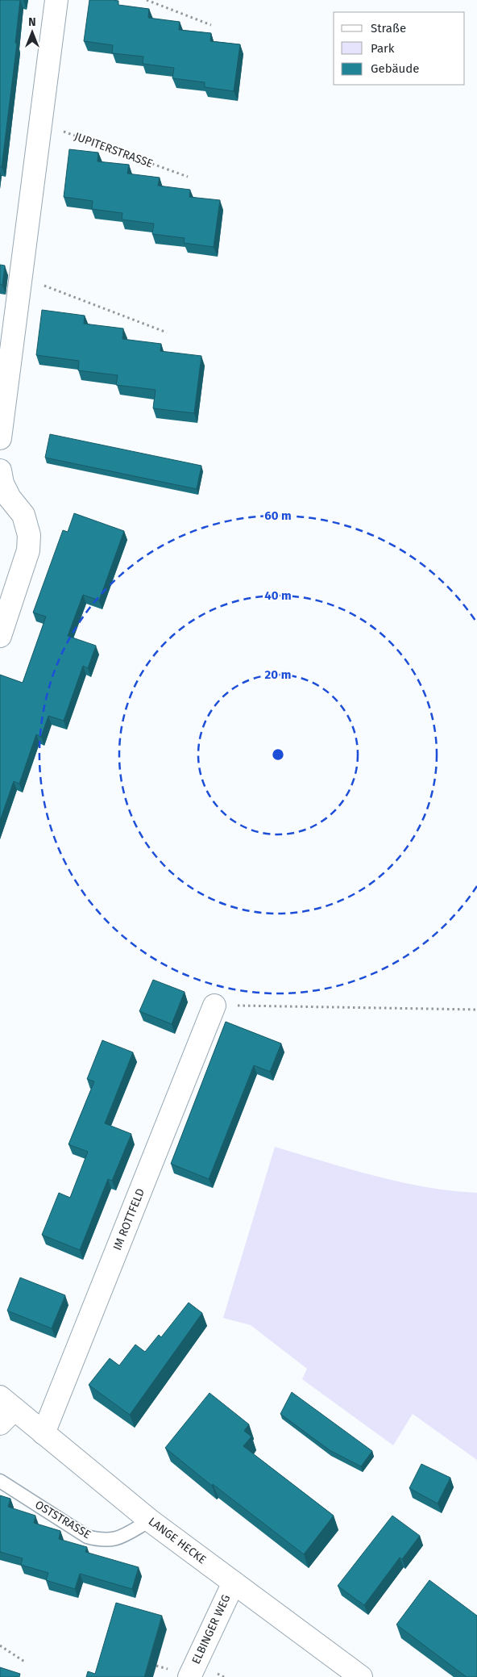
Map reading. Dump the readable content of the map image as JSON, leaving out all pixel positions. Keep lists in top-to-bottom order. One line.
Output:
{"streets":{"street":["IM ROTTFELD","LANGE HECKE","ELBINGER WEG"],"lane":["OSTSTRASSE"],"path":["JUPITERSTRASSE"]},"crossings":[["IM ROTTFELD","LANGE HECKE"],["OSTSTRASSE","LANGE HECKE"],["LANGE HECKE","ELBINGER WEG"]],"legend":["Straße","Park","Gebäude"],"north":"top","rings":["60 m","40 m","20 m"]}
